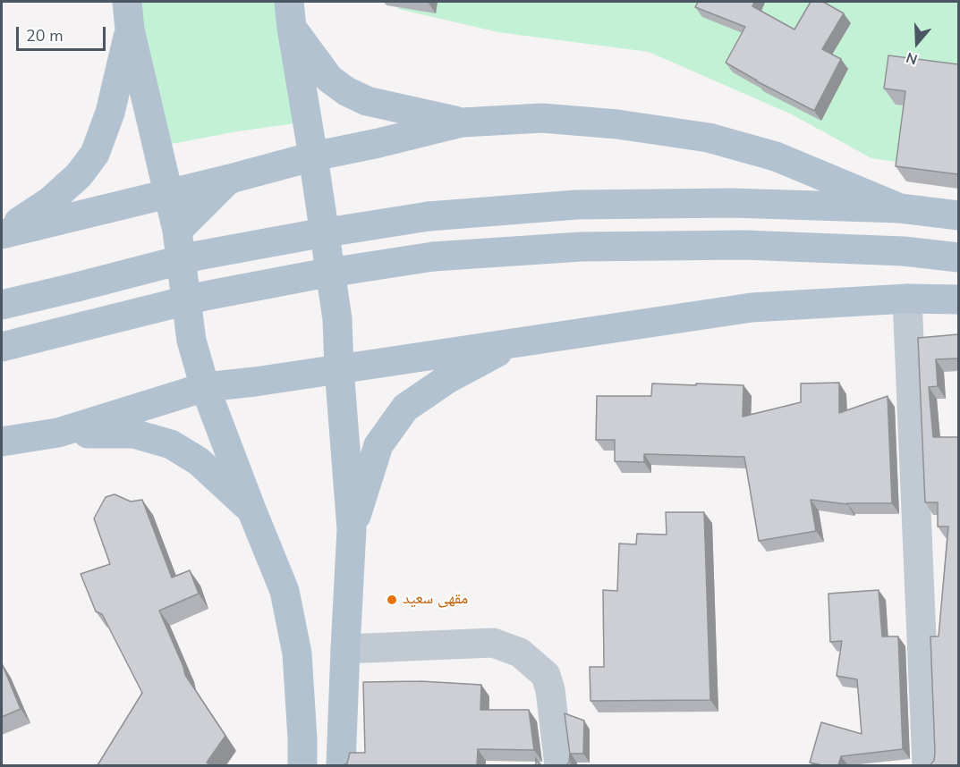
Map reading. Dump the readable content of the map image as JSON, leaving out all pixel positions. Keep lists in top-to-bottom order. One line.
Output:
{"places":["مقهى سعيد"],"scale_bar":"20 m","north":"bottom"}
